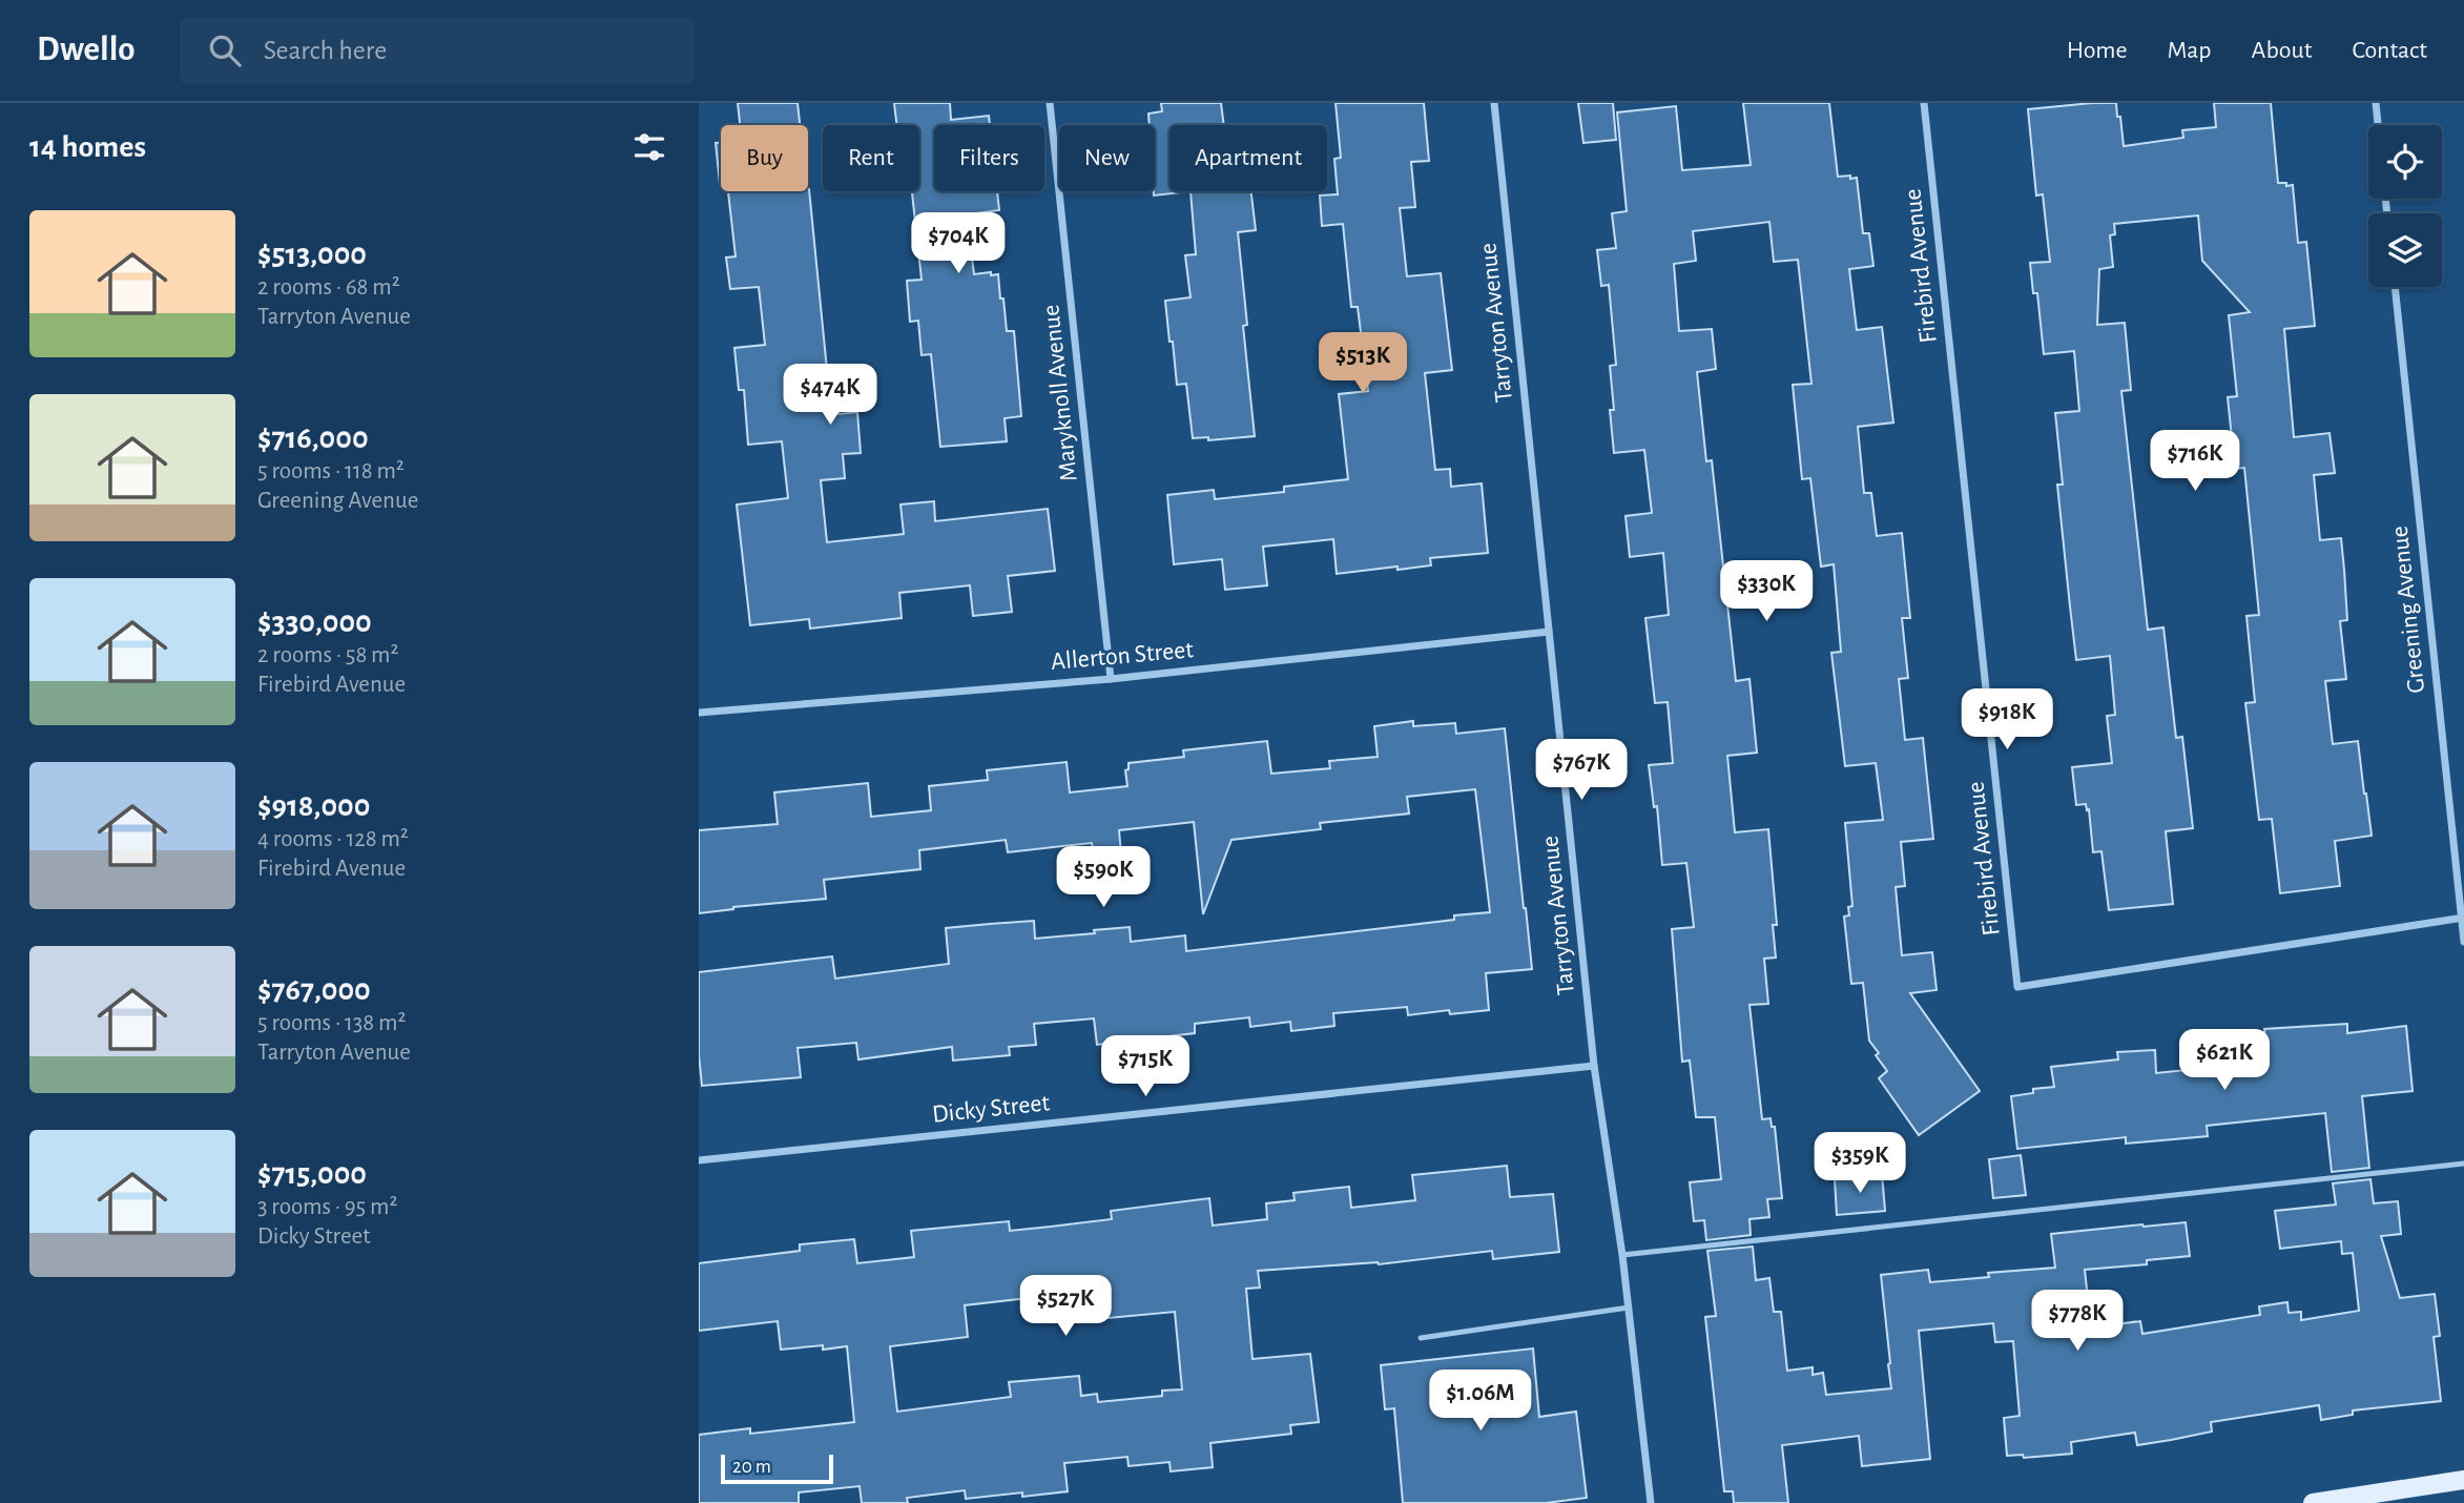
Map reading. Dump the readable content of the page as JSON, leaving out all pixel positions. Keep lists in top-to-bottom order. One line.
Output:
{"streets":{"street":["Firebird Avenue","Tarryton Avenue","Maryknoll Avenue","Greening Avenue","Allerton Street","Dicky Street"]},"crossings":[["Firebird Avenue","Greening Avenue"],["Tarryton Avenue","Allerton Street"],["Tarryton Avenue","Dicky Street"],["Maryknoll Avenue","Allerton Street"]],"scale_bar":"20 m","page":{"header":"Dwello","search":"Search here","nav":["Home","Map","About","Contact"],"heading":"14 homes","chip":["Buy","Rent","Filters","New","Apartment"],"list":[{"name":"$513,000","note":"2 rooms · 68 m² · Tarryton Avenue"},{"name":"$716,000","note":"5 rooms · 118 m² · Greening Avenue"},{"name":"$330,000","note":"2 rooms · 58 m² · Firebird Avenue"},{"name":"$918,000","note":"4 rooms · 128 m² · Firebird Avenue"},{"name":"$767,000","note":"5 rooms · 138 m² · Tarryton Avenue"},{"name":"$715,000","note":"3 rooms · 95 m² · Dicky Street"}],"price":["$704K","$513K","$474K","$716K","$330K","$918K","$767K","$590K","$621K","$715K","$359K","$527K","$778K","$1.06M"],"scale":"20 m"}}
